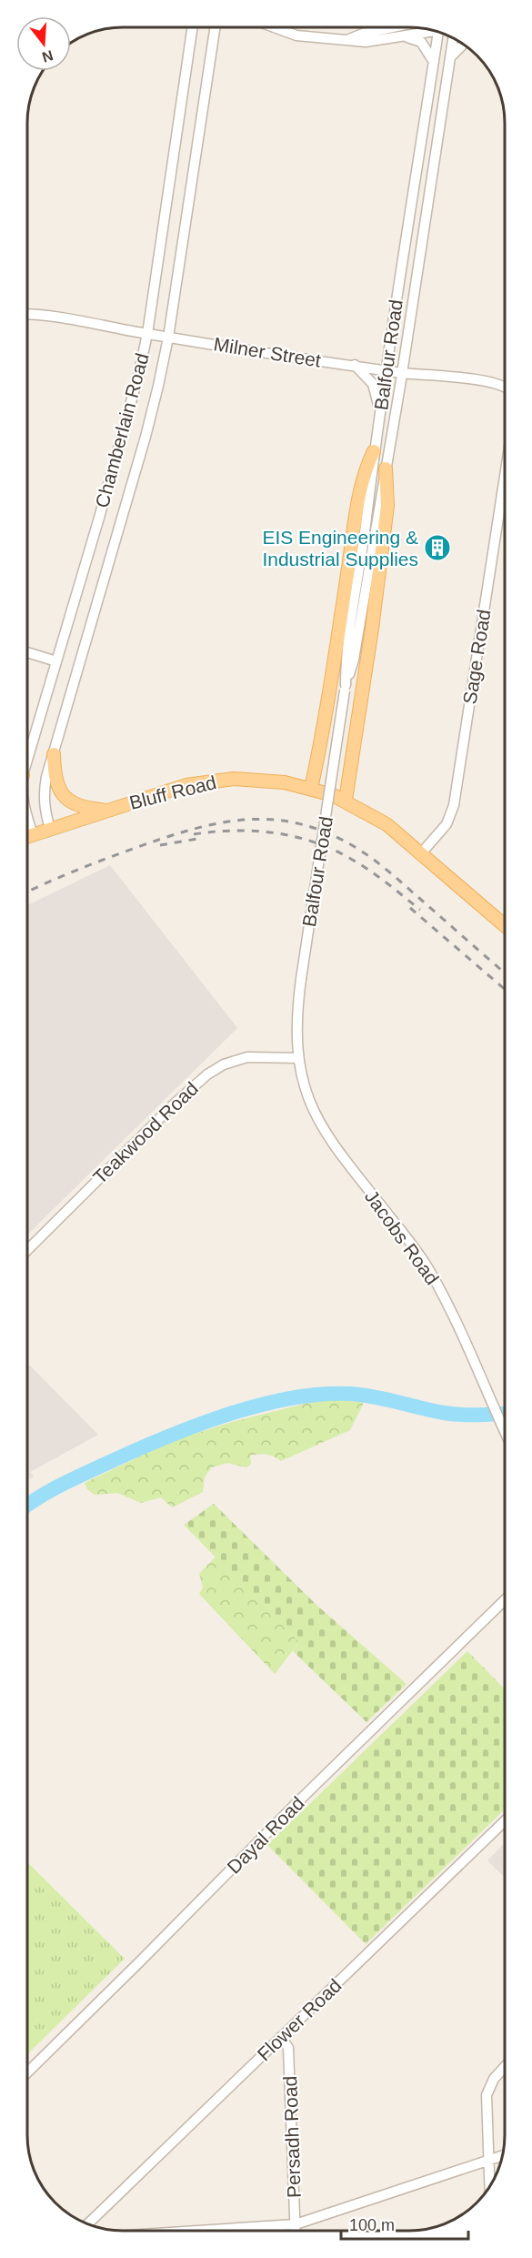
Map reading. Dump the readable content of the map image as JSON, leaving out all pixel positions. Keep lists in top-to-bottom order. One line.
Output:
{"streets":{"main road":["Bluff Road"],"street":["Milner Street","Balfour Road","Chamberlain Road","Sage Road","Teakwood Road","Jacobs Road","Dayal Road","Flower Road","Persadh Road"]},"crossings":[["Milner Street","Balfour Road"],["Milner Street","Chamberlain Road"],["Balfour Road","Teakwood Road"],["Balfour Road","Jacobs Road"],["Chamberlain Road","Bluff Road"],["Sage Road","Bluff Road"],["Teakwood Road","Jacobs Road"],["Flower Road","Persadh Road"]],"places":{"building":["EIS Engineering & Industrial Supplies"]},"scale_bar":"100 m","north":"bottom"}
